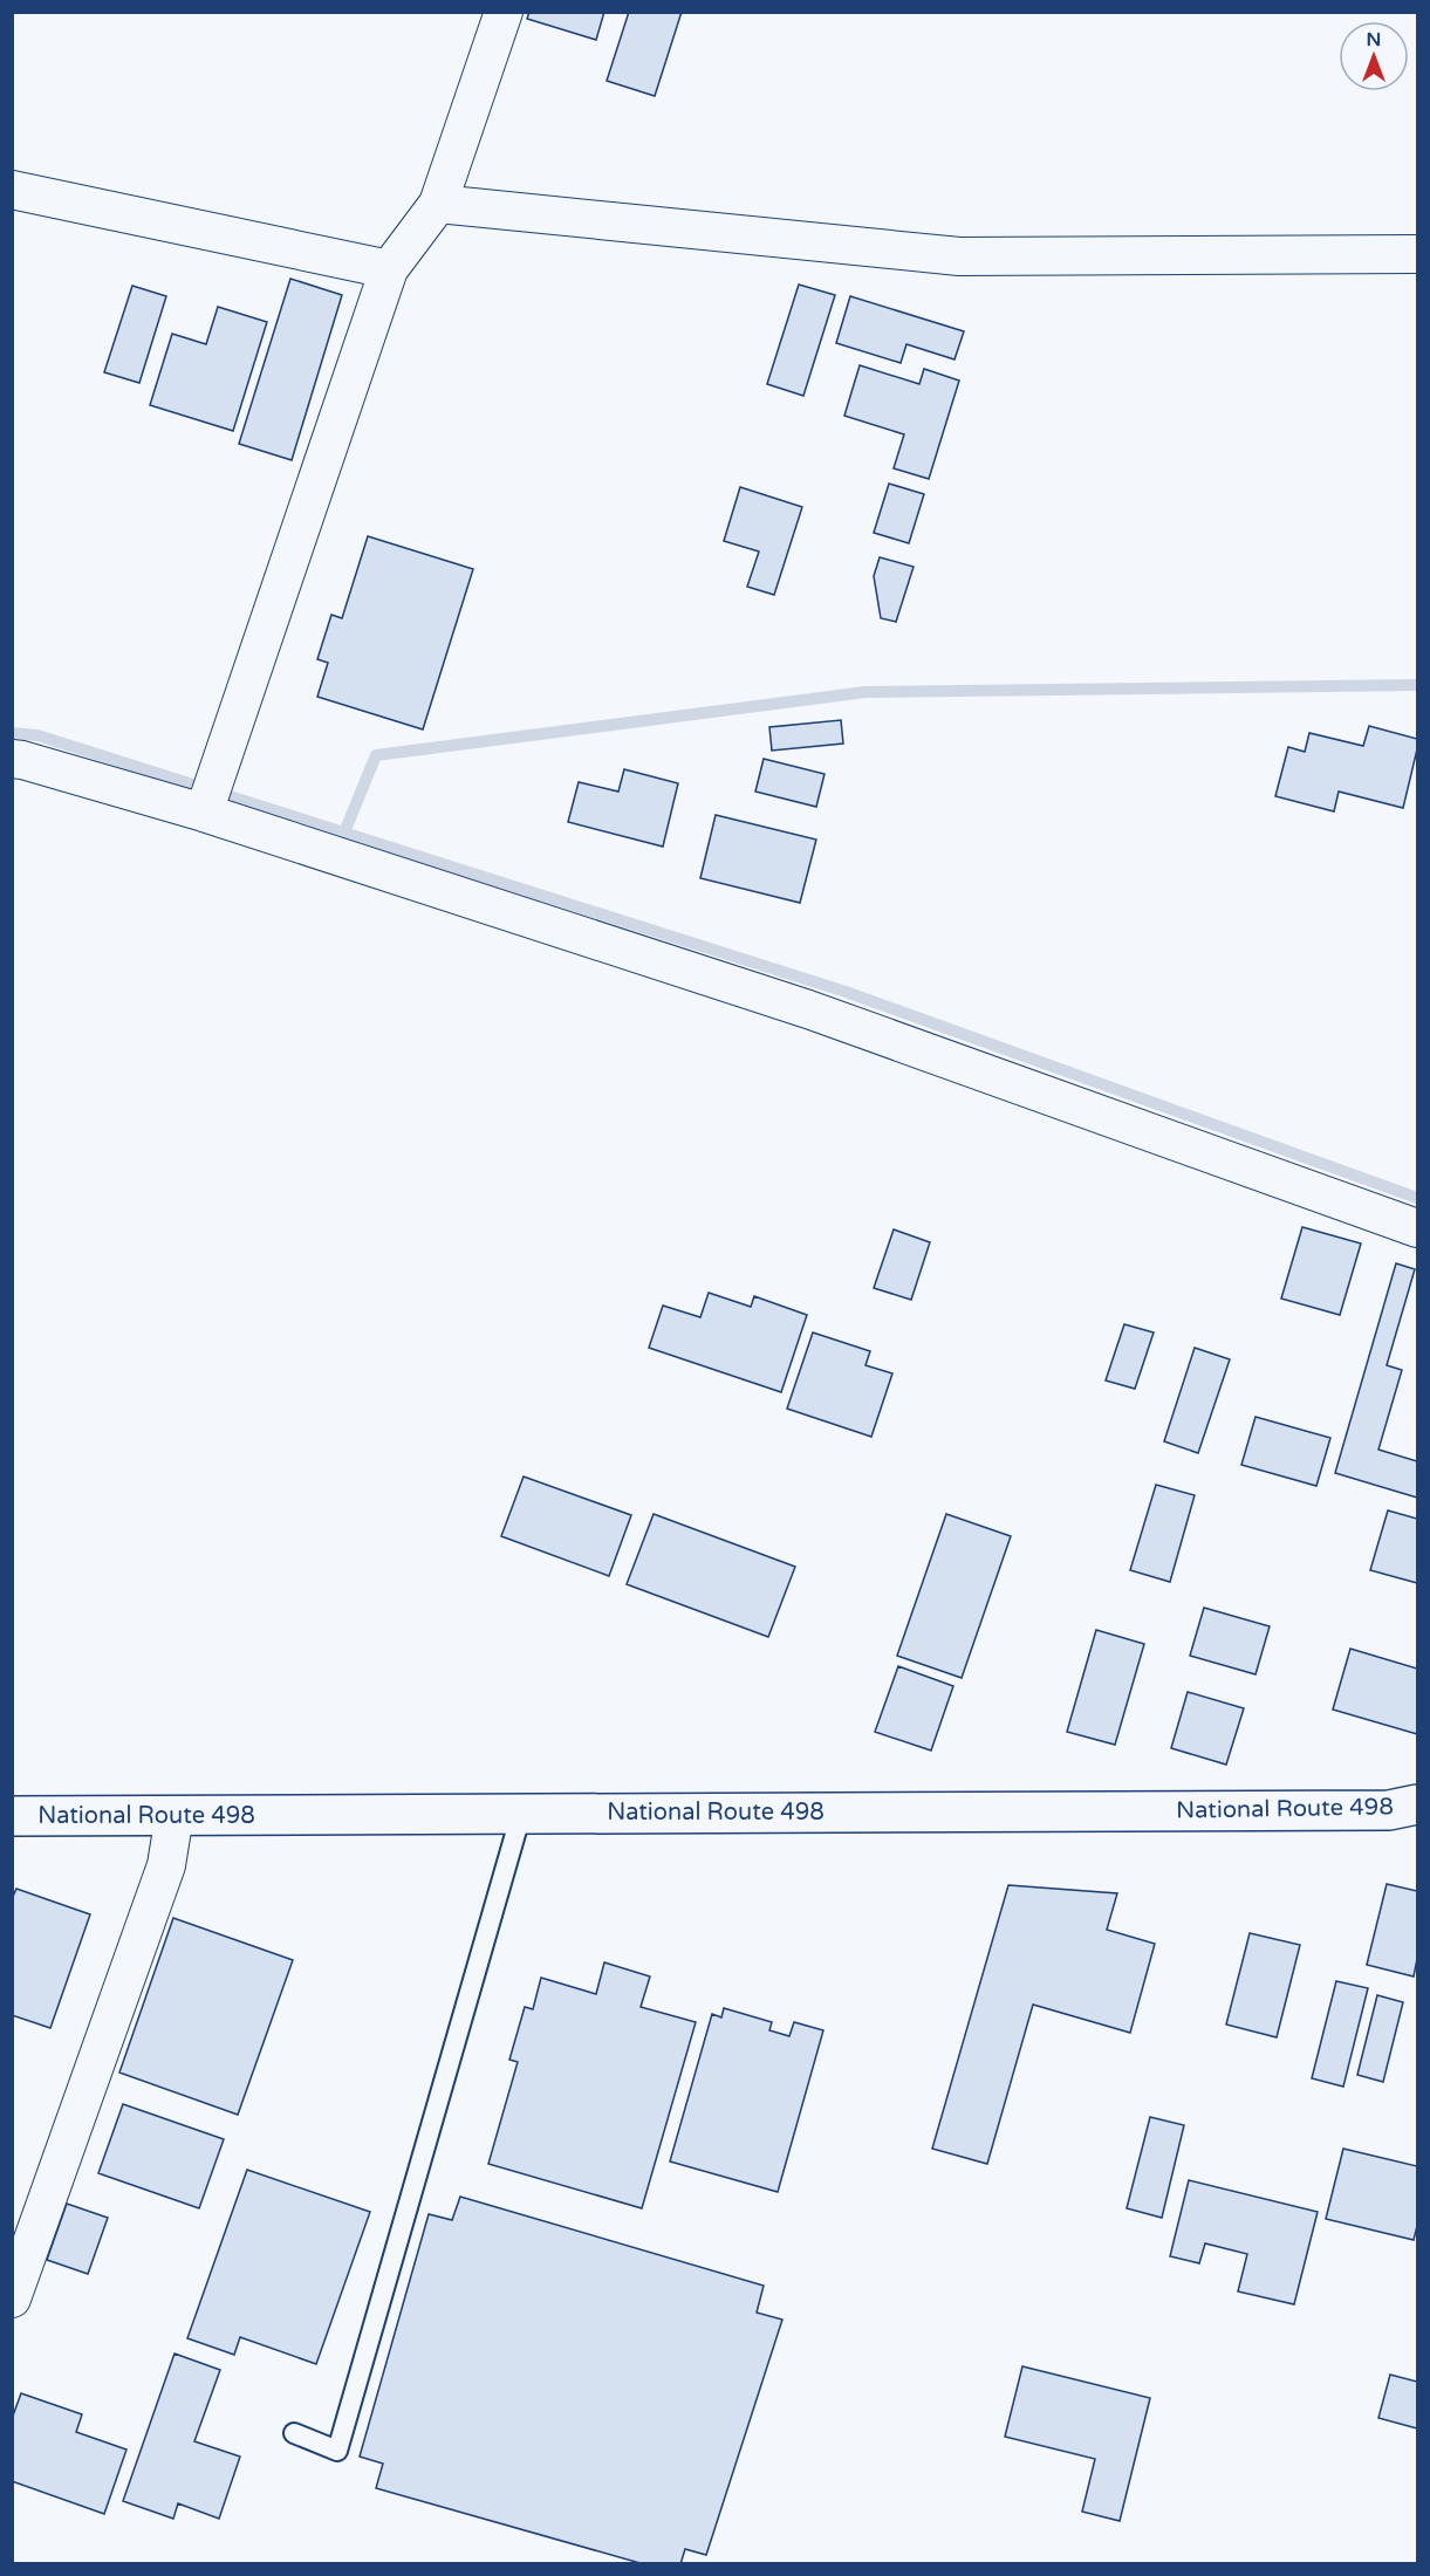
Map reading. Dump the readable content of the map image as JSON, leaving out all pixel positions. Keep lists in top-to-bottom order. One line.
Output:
{"streets":{"highway":["National Route 498"]},"north":"top"}
